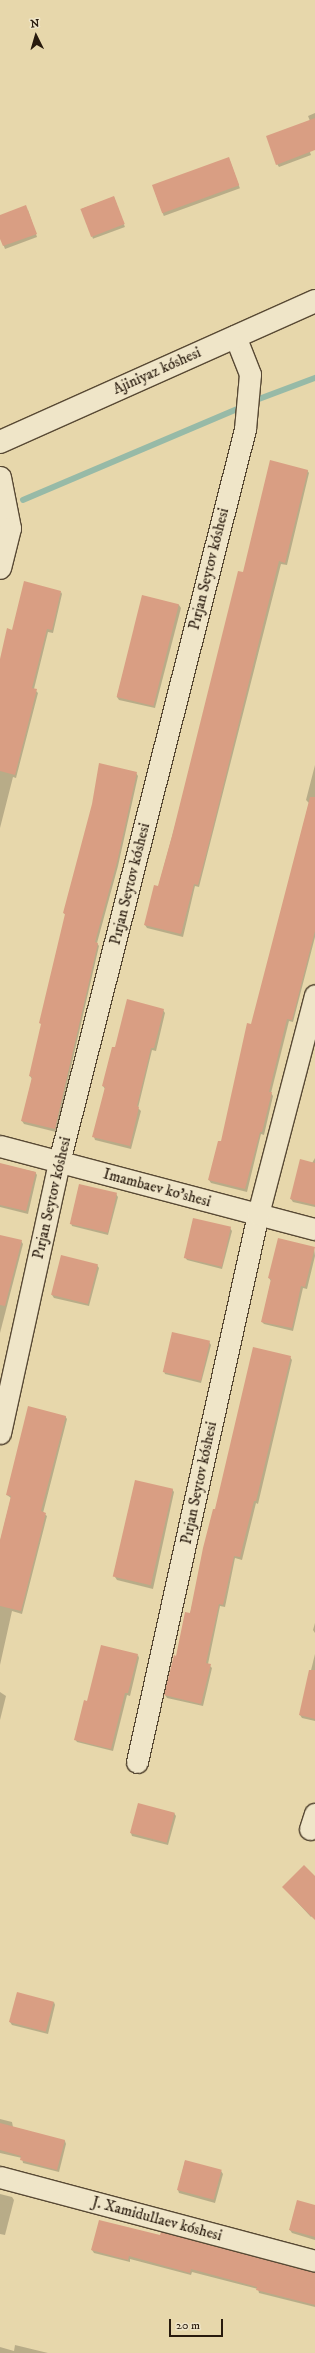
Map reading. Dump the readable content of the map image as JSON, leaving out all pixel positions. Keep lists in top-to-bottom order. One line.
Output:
{"streets":{"street":["Ajiniyaz kóshesi","Pırjan Seytov kóshesi","Imambaev ko'shesi","J. Xamidullaev kóshesi"]},"crossings":[["Ajiniyaz kóshesi","Pırjan Seytov kóshesi"],["Pırjan Seytov kóshesi","Imambaev ko'shesi"]],"scale_bar":"20 m","north":"top"}
